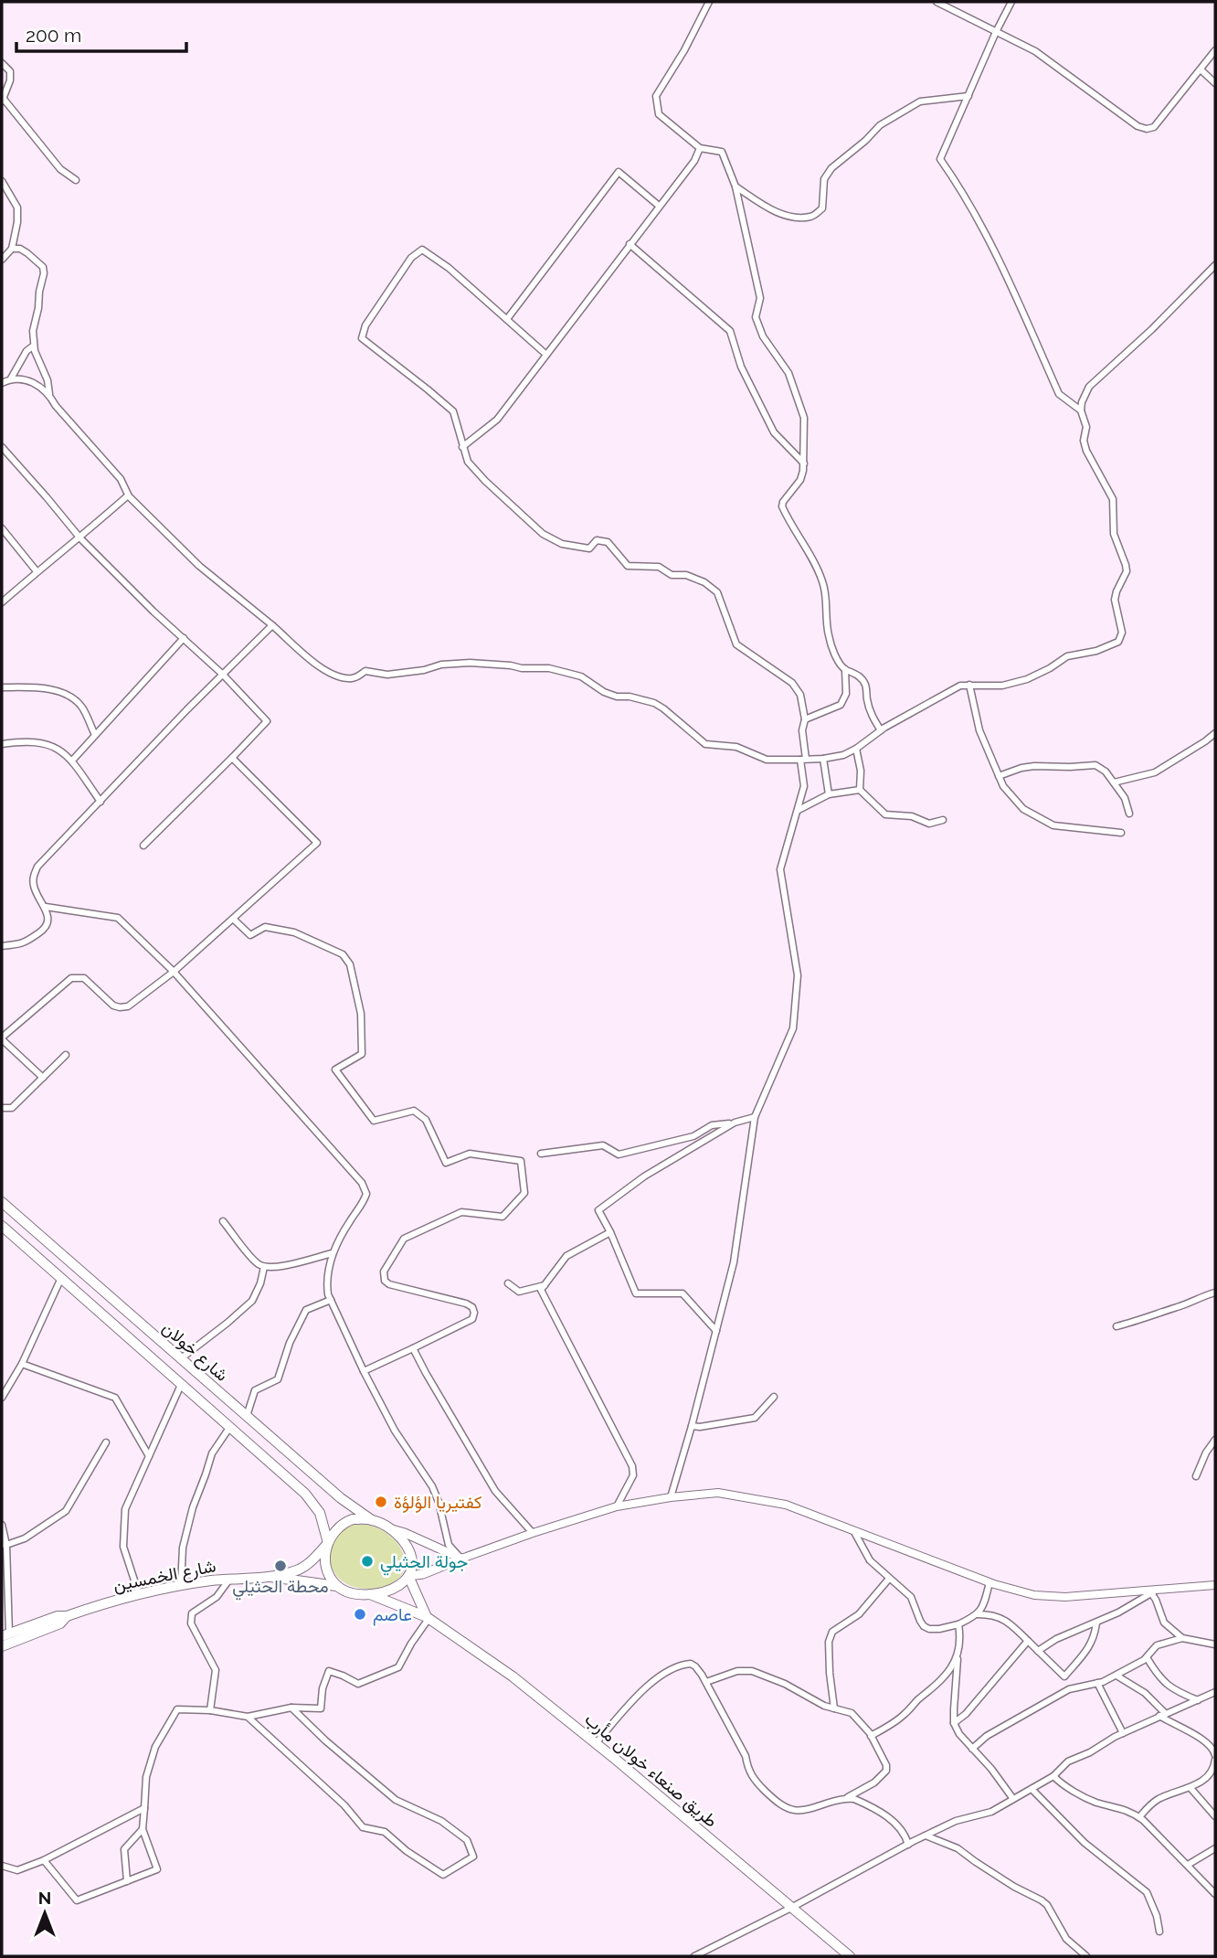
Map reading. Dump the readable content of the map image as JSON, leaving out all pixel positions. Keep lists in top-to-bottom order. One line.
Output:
{"streets":{"main road":["شارع خولان","شارع الخمسين","طريق صنعاء خولان مأرب"]},"crossings":[["شارع خولان","شارع الخمسين"],["شارع خولان","طريق صنعاء خولان مأرب"],["شارع الخمسين","طريق صنعاء خولان مأرب"]],"places":["كفتيريا الؤلؤة","جولة الحثيلي","محطة الحثيلي","عاصم"],"scale_bar":"200 m","north":"top"}
